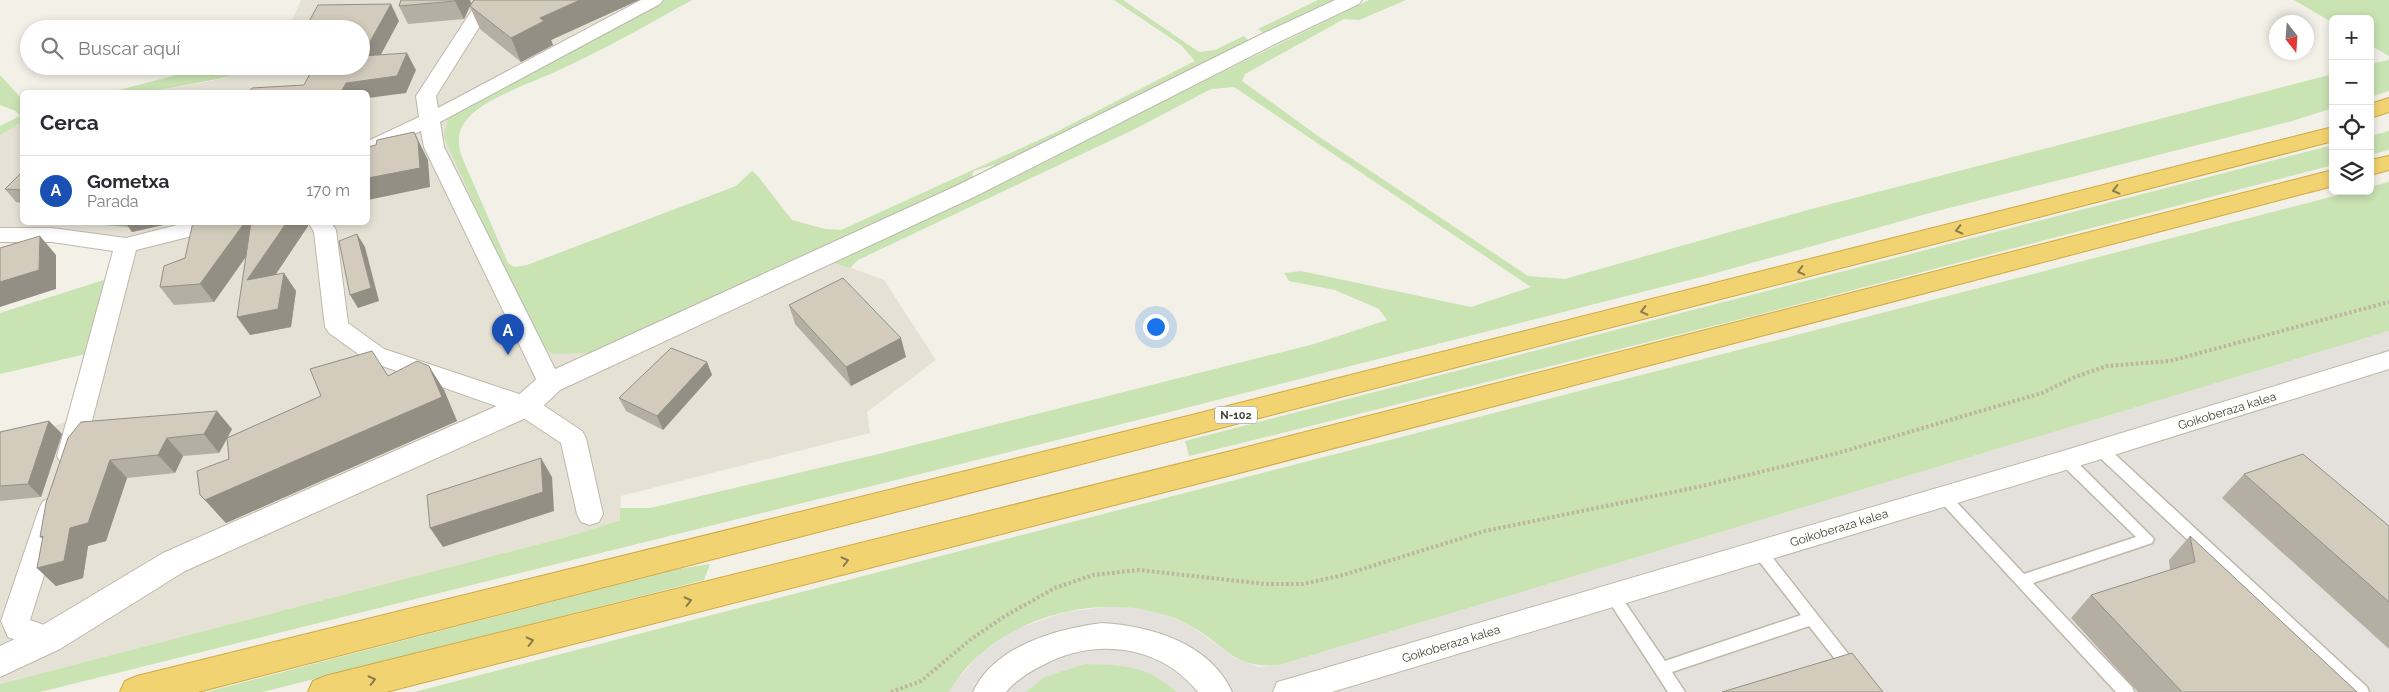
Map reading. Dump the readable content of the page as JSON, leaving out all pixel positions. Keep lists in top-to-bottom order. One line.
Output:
{"streets":{"highway":["N-102"],"street":["Goikoberaza kalea"]},"north":"bottom","page":{"map_buttons":["+","−"],"search":"Buscar aquí","heading":"Cerca","list":[{"mark":"A","name":"Gometxa","note":"Parada","value":"170 m"}],"pins":"A"}}
